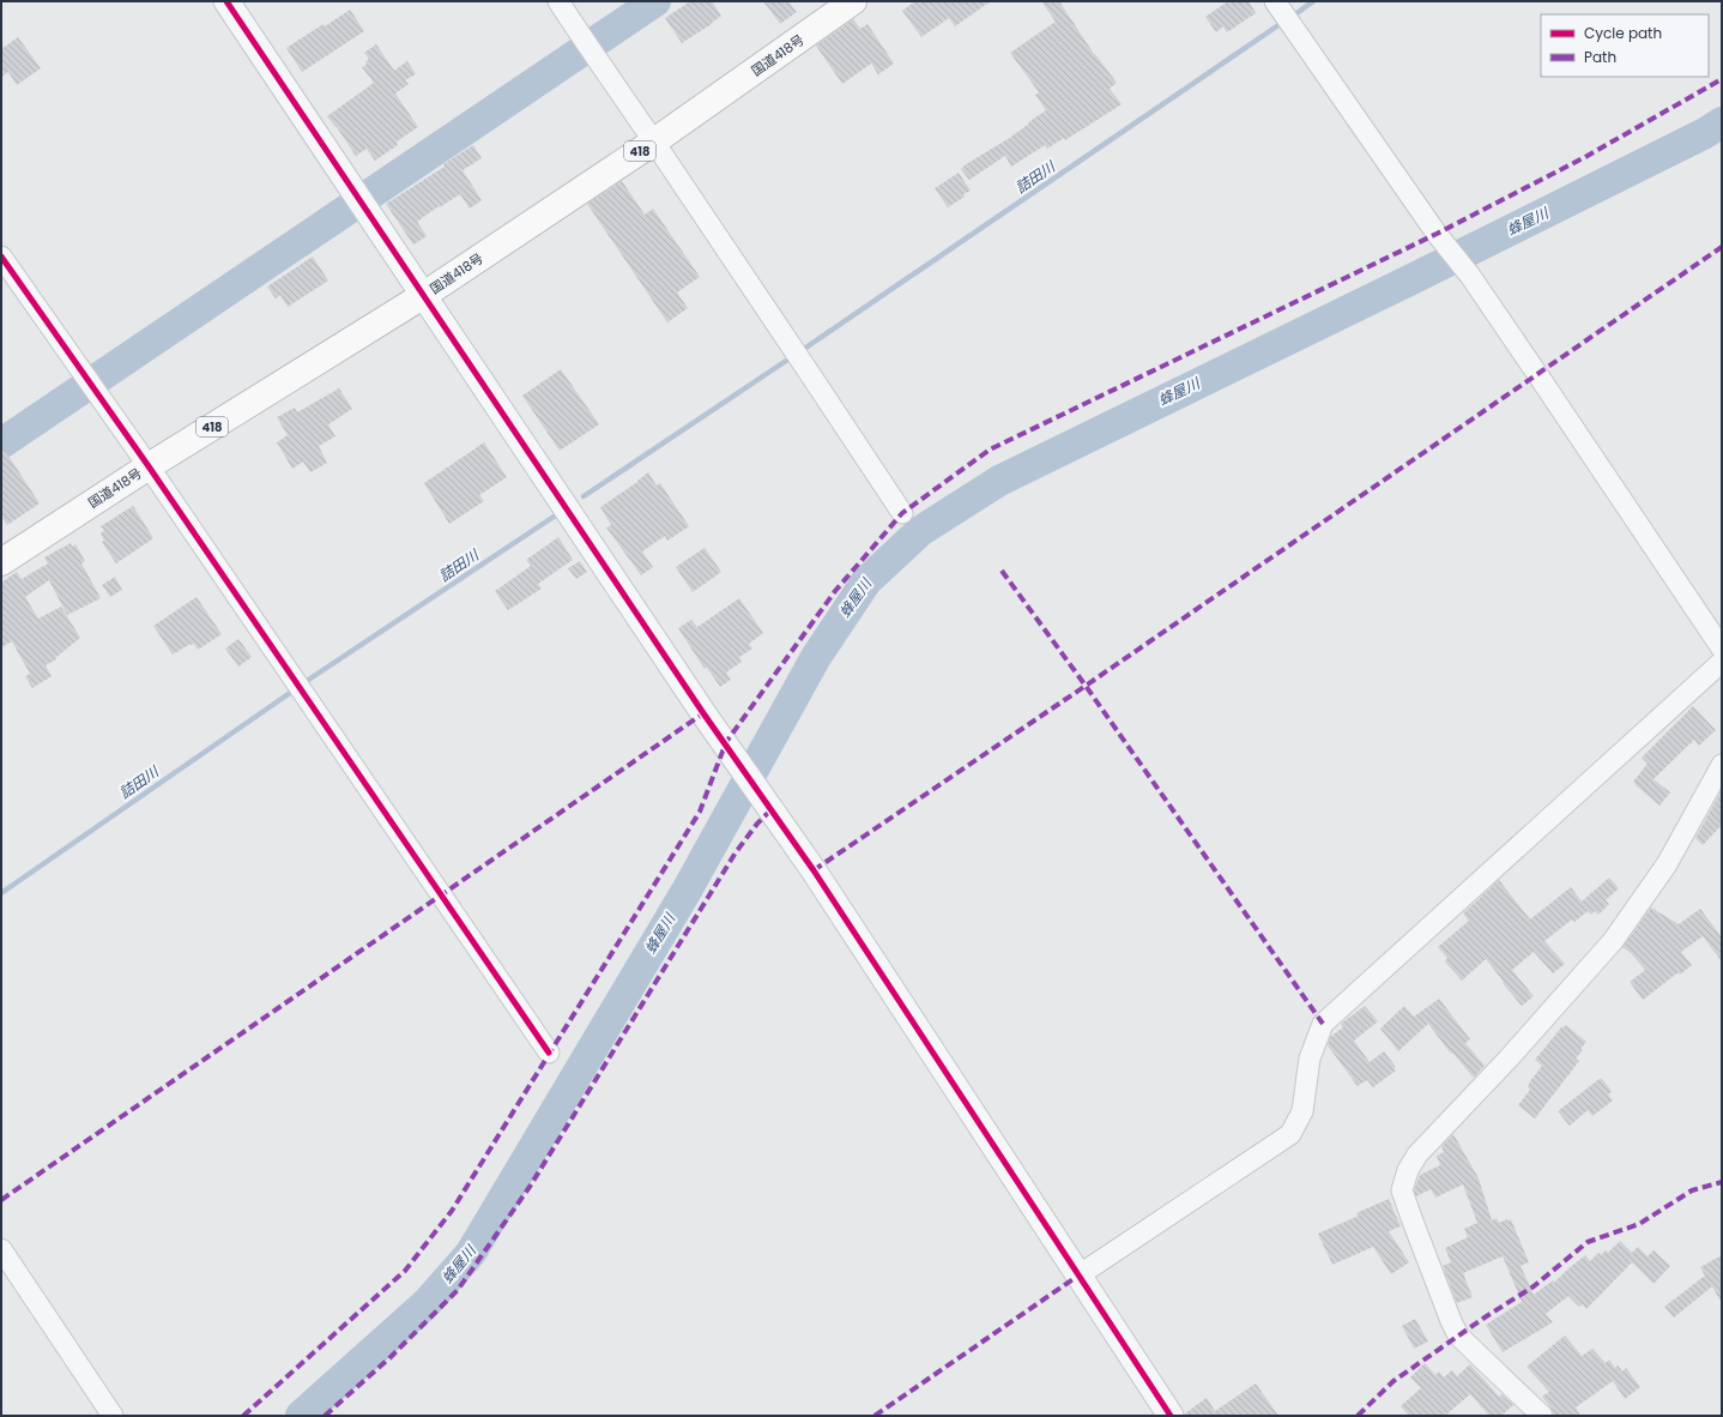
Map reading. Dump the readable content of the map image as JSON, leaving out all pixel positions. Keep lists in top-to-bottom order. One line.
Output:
{"streets":{"highway":["国道418号","418"]},"water":["詰田川","蜂屋川"],"legend":["Cycle path","Path"]}
